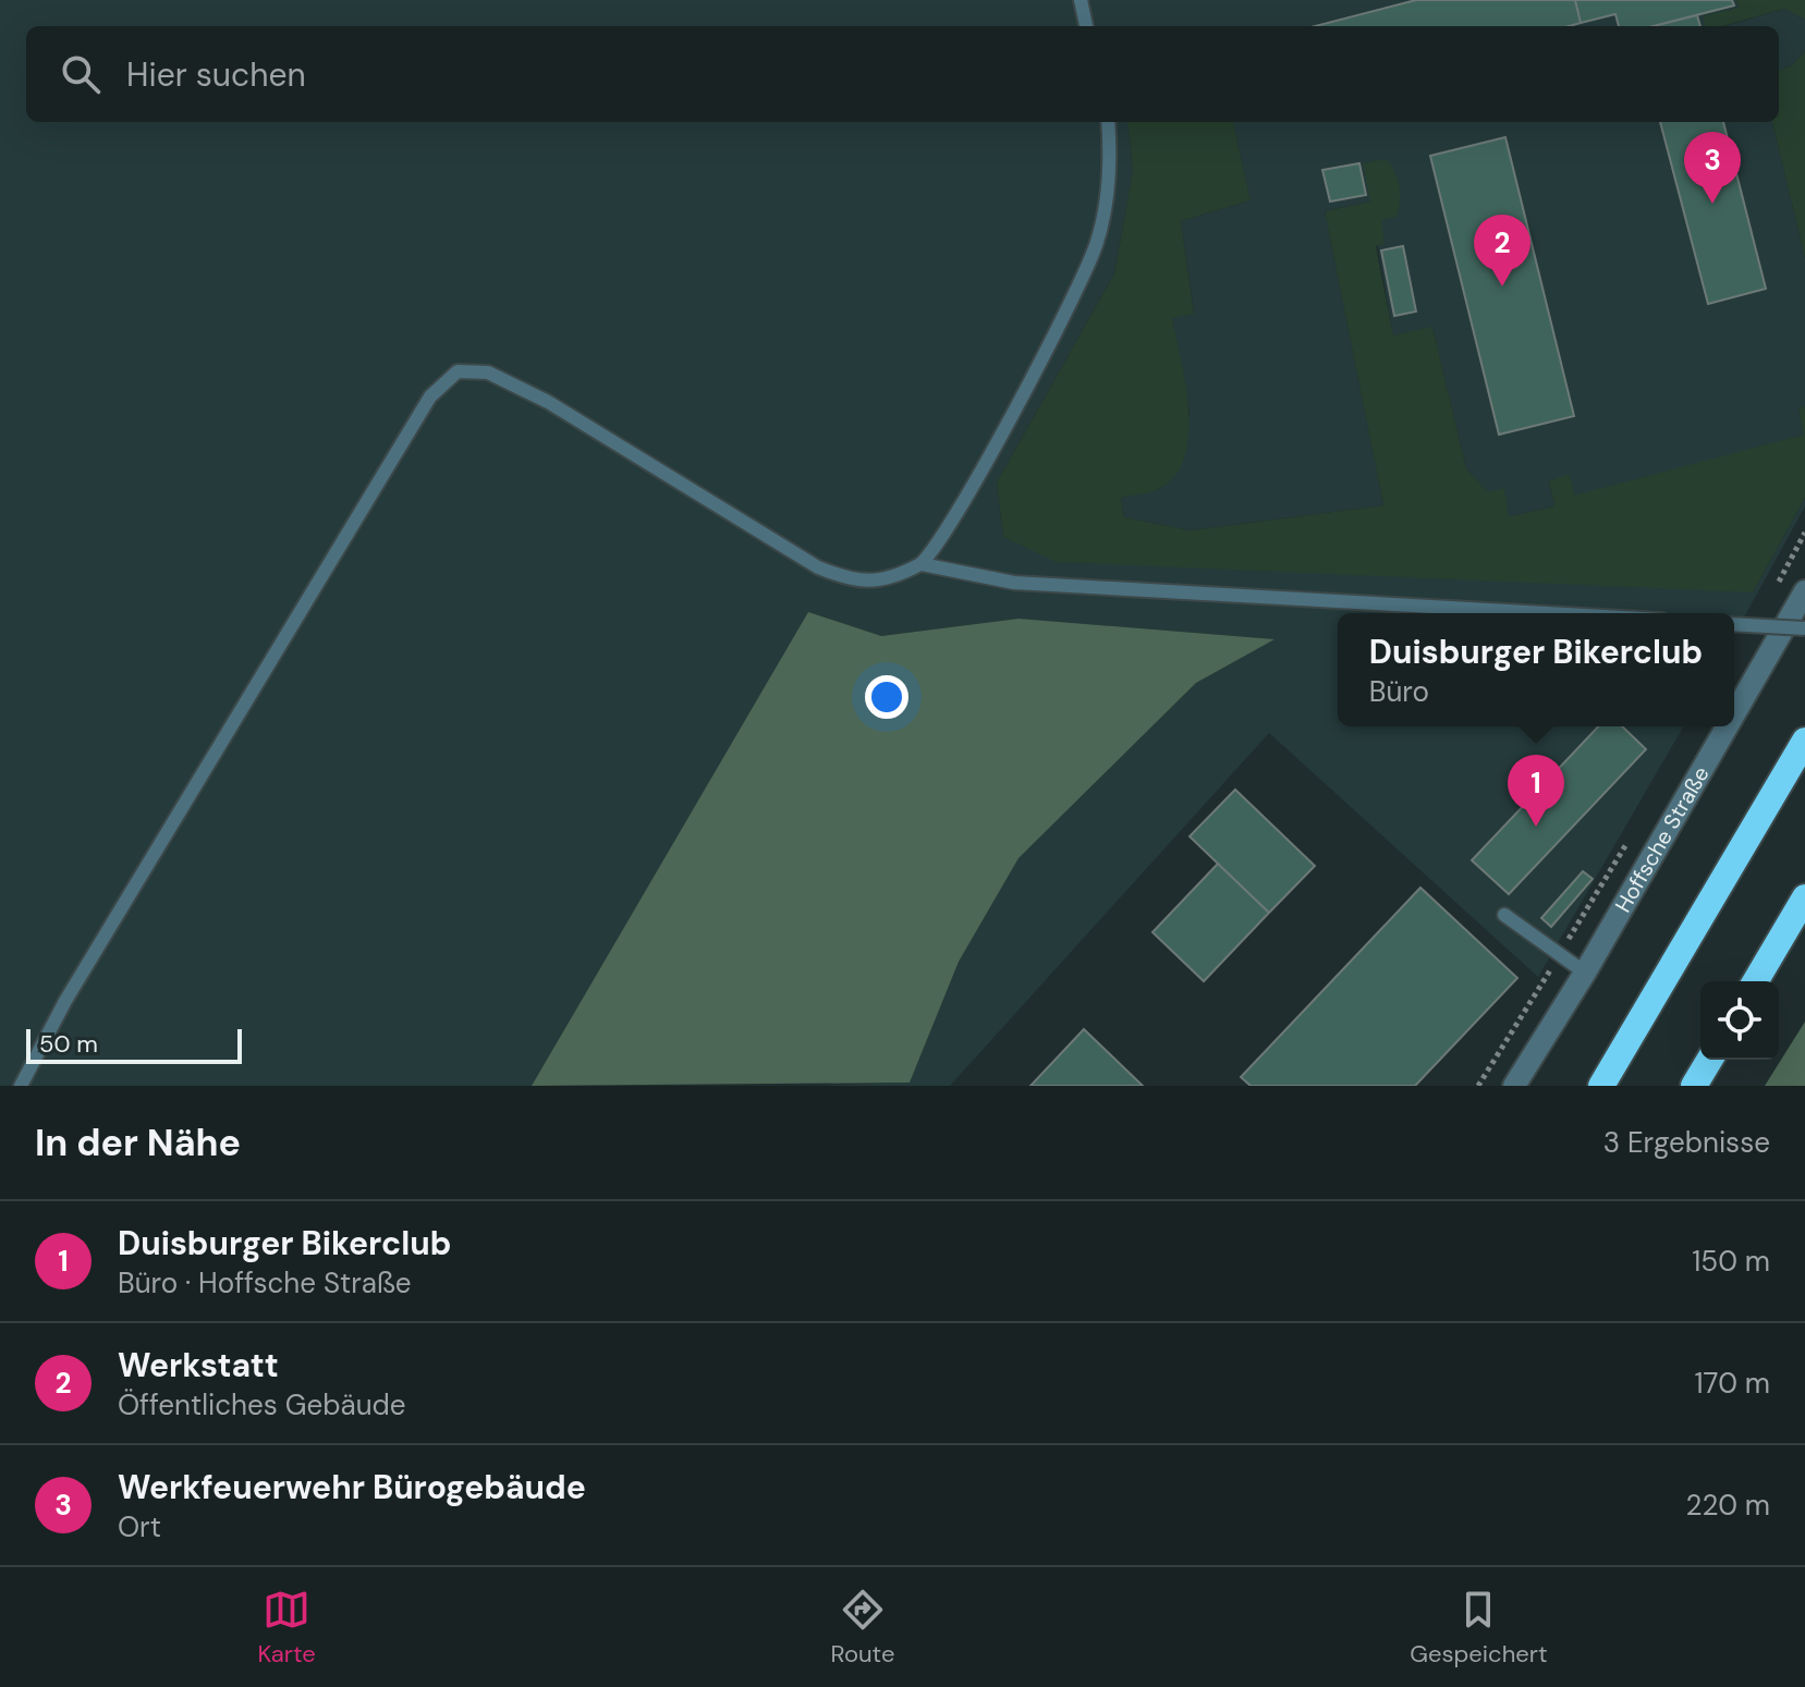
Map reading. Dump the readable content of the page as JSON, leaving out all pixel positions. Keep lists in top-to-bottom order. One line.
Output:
{"streets":{"street":["Hoffsche Straße"]},"scale_bar":"50 m","page":{"search":"Hier suchen","pins":["3","2","1"],"popup":["Duisburger Bikerclub","Büro"],"scale":"50 m","heading":["In der Nähe","3 Ergebnisse"],"list":[{"mark":"1","name":"Duisburger Bikerclub","note":"Büro · Hoffsche Straße","value":"150 m"},{"mark":"2","name":"Werkstatt","note":"Öffentliches Gebäude","value":"170 m"},{"mark":"3","name":"Werkfeuerwehr Bürogebäude","note":"Ort","value":"220 m"}],"nav":["Karte","Route","Gespeichert"]}}
